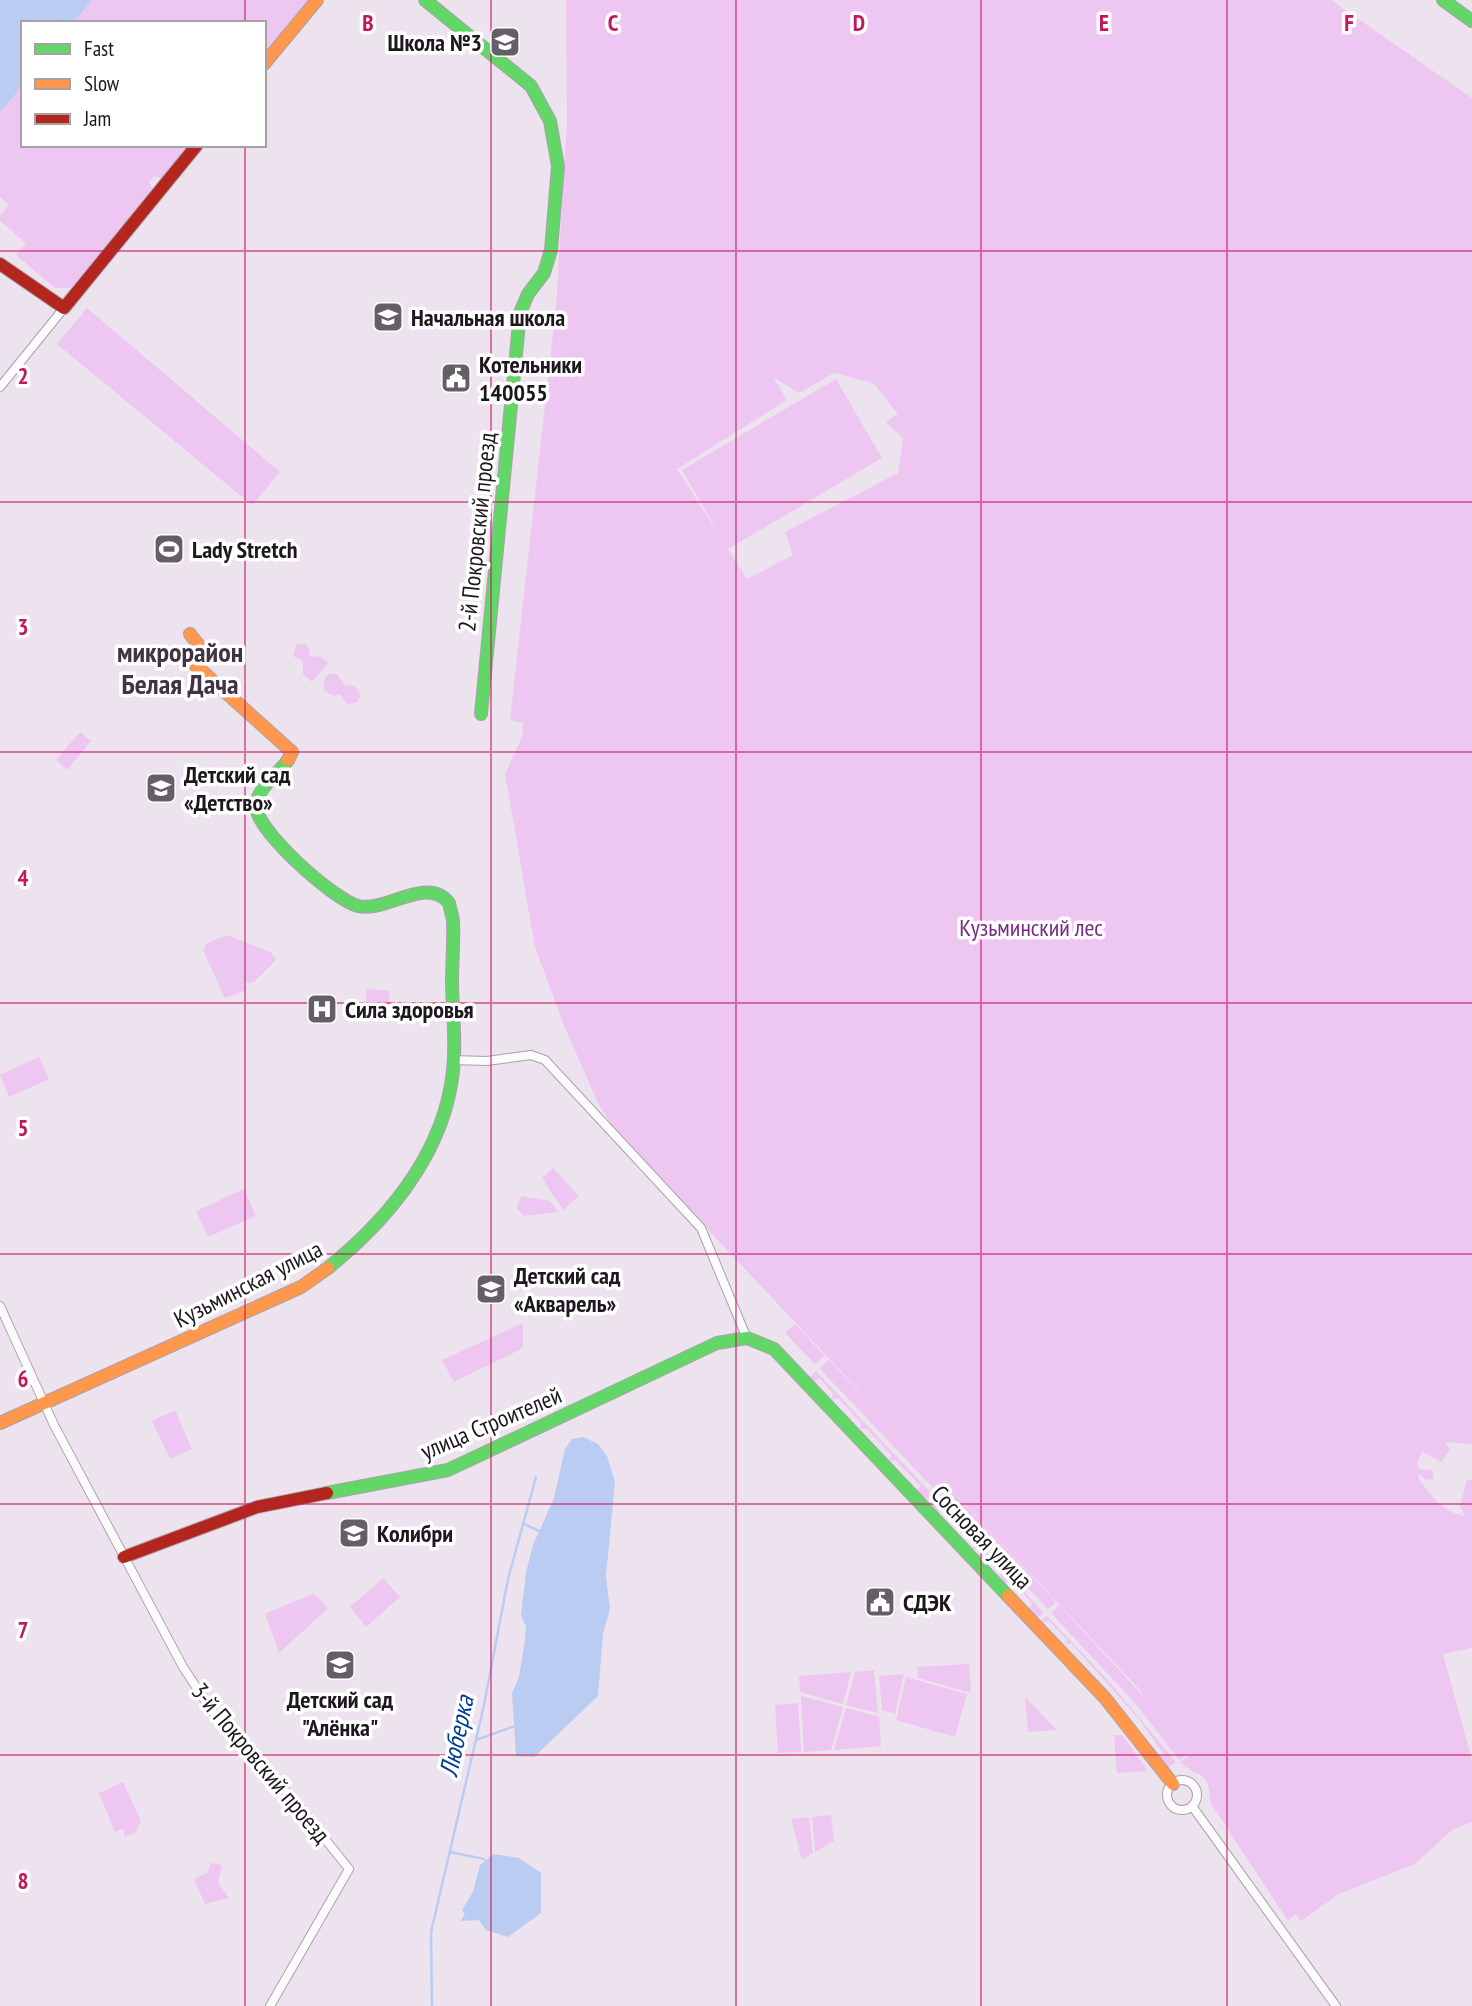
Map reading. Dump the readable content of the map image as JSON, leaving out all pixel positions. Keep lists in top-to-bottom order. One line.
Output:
{"streets":{"main road":["2-й Покровский проезд","Кузьминская улица","улица Строителей","Сосновая улица"],"street":["3-й Покровский проезд"]},"crossings":[["Кузьминская улица","3-й Покровский проезд"],["улица Строителей","Сосновая улица"],["улица Строителей","3-й Покровский проезд"]],"districts":["микрорайон Белая Дача"],"water":["Люберка"],"parks":["Кузьминский лес"],"places":{"school or university":["Школа №3","Начальная школа","Детский сад «Детство»","Детский сад «Акварель»","Колибри","Детский сад \"Алёнка\""],"public building":["Котельники 140055","СДЭК"],"sports":["Lady Stretch"],"hospital":["Сила здоровья"]},"legend":["Fast","Slow","Jam"],"grid":{"columns":["B","C","D","E","F"],"rows":["2","3","4","5","6","7","8"]}}
